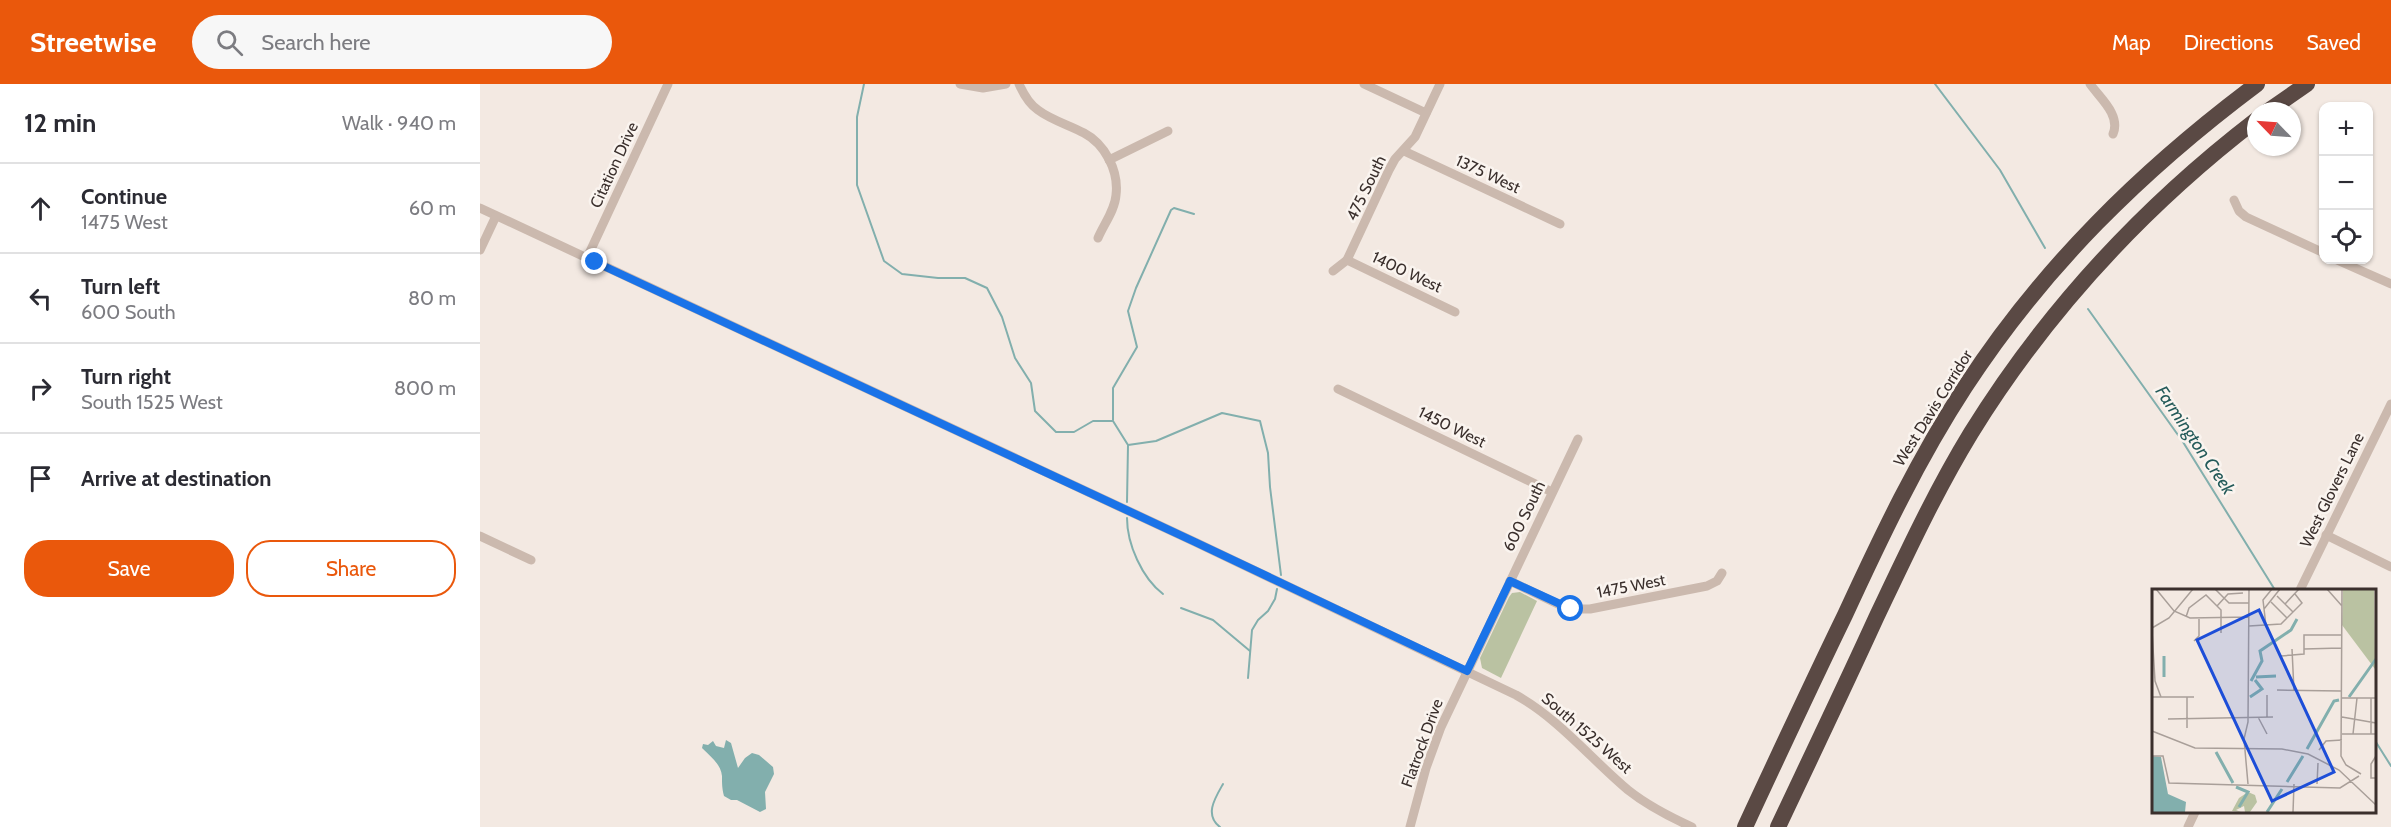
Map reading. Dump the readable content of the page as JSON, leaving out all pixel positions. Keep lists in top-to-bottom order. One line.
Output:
{"streets":{"highway":["West Davis Corridor"],"street":["Citation Drive","1375 West","475 South","1400 West","1450 West","West Glovers Lane","600 South","1475 West","South 1525 West","Flatrock Drive"]},"crossings":[["Citation Drive","South 1525 West"],["1375 West","475 South"],["475 South","1400 West"],["1450 West","600 South"],["600 South","1475 West"],["600 South","South 1525 West"],["600 South","Flatrock Drive"],["South 1525 West","Flatrock Drive"]],"water":["Farmington Creek"],"north":"top left","page":{"header":"Streetwise","search":"Search here","nav":["Map","Directions","Saved"],"heading":["12 min","Walk · 940 m"],"map_buttons":["+","−"],"list":[["Continue","1475 West","60 m"],["Turn left","600 South","80 m"],["Turn right","South 1525 West","800 m"],"Arrive at destination"],"buttons":["Save","Share"]}}
